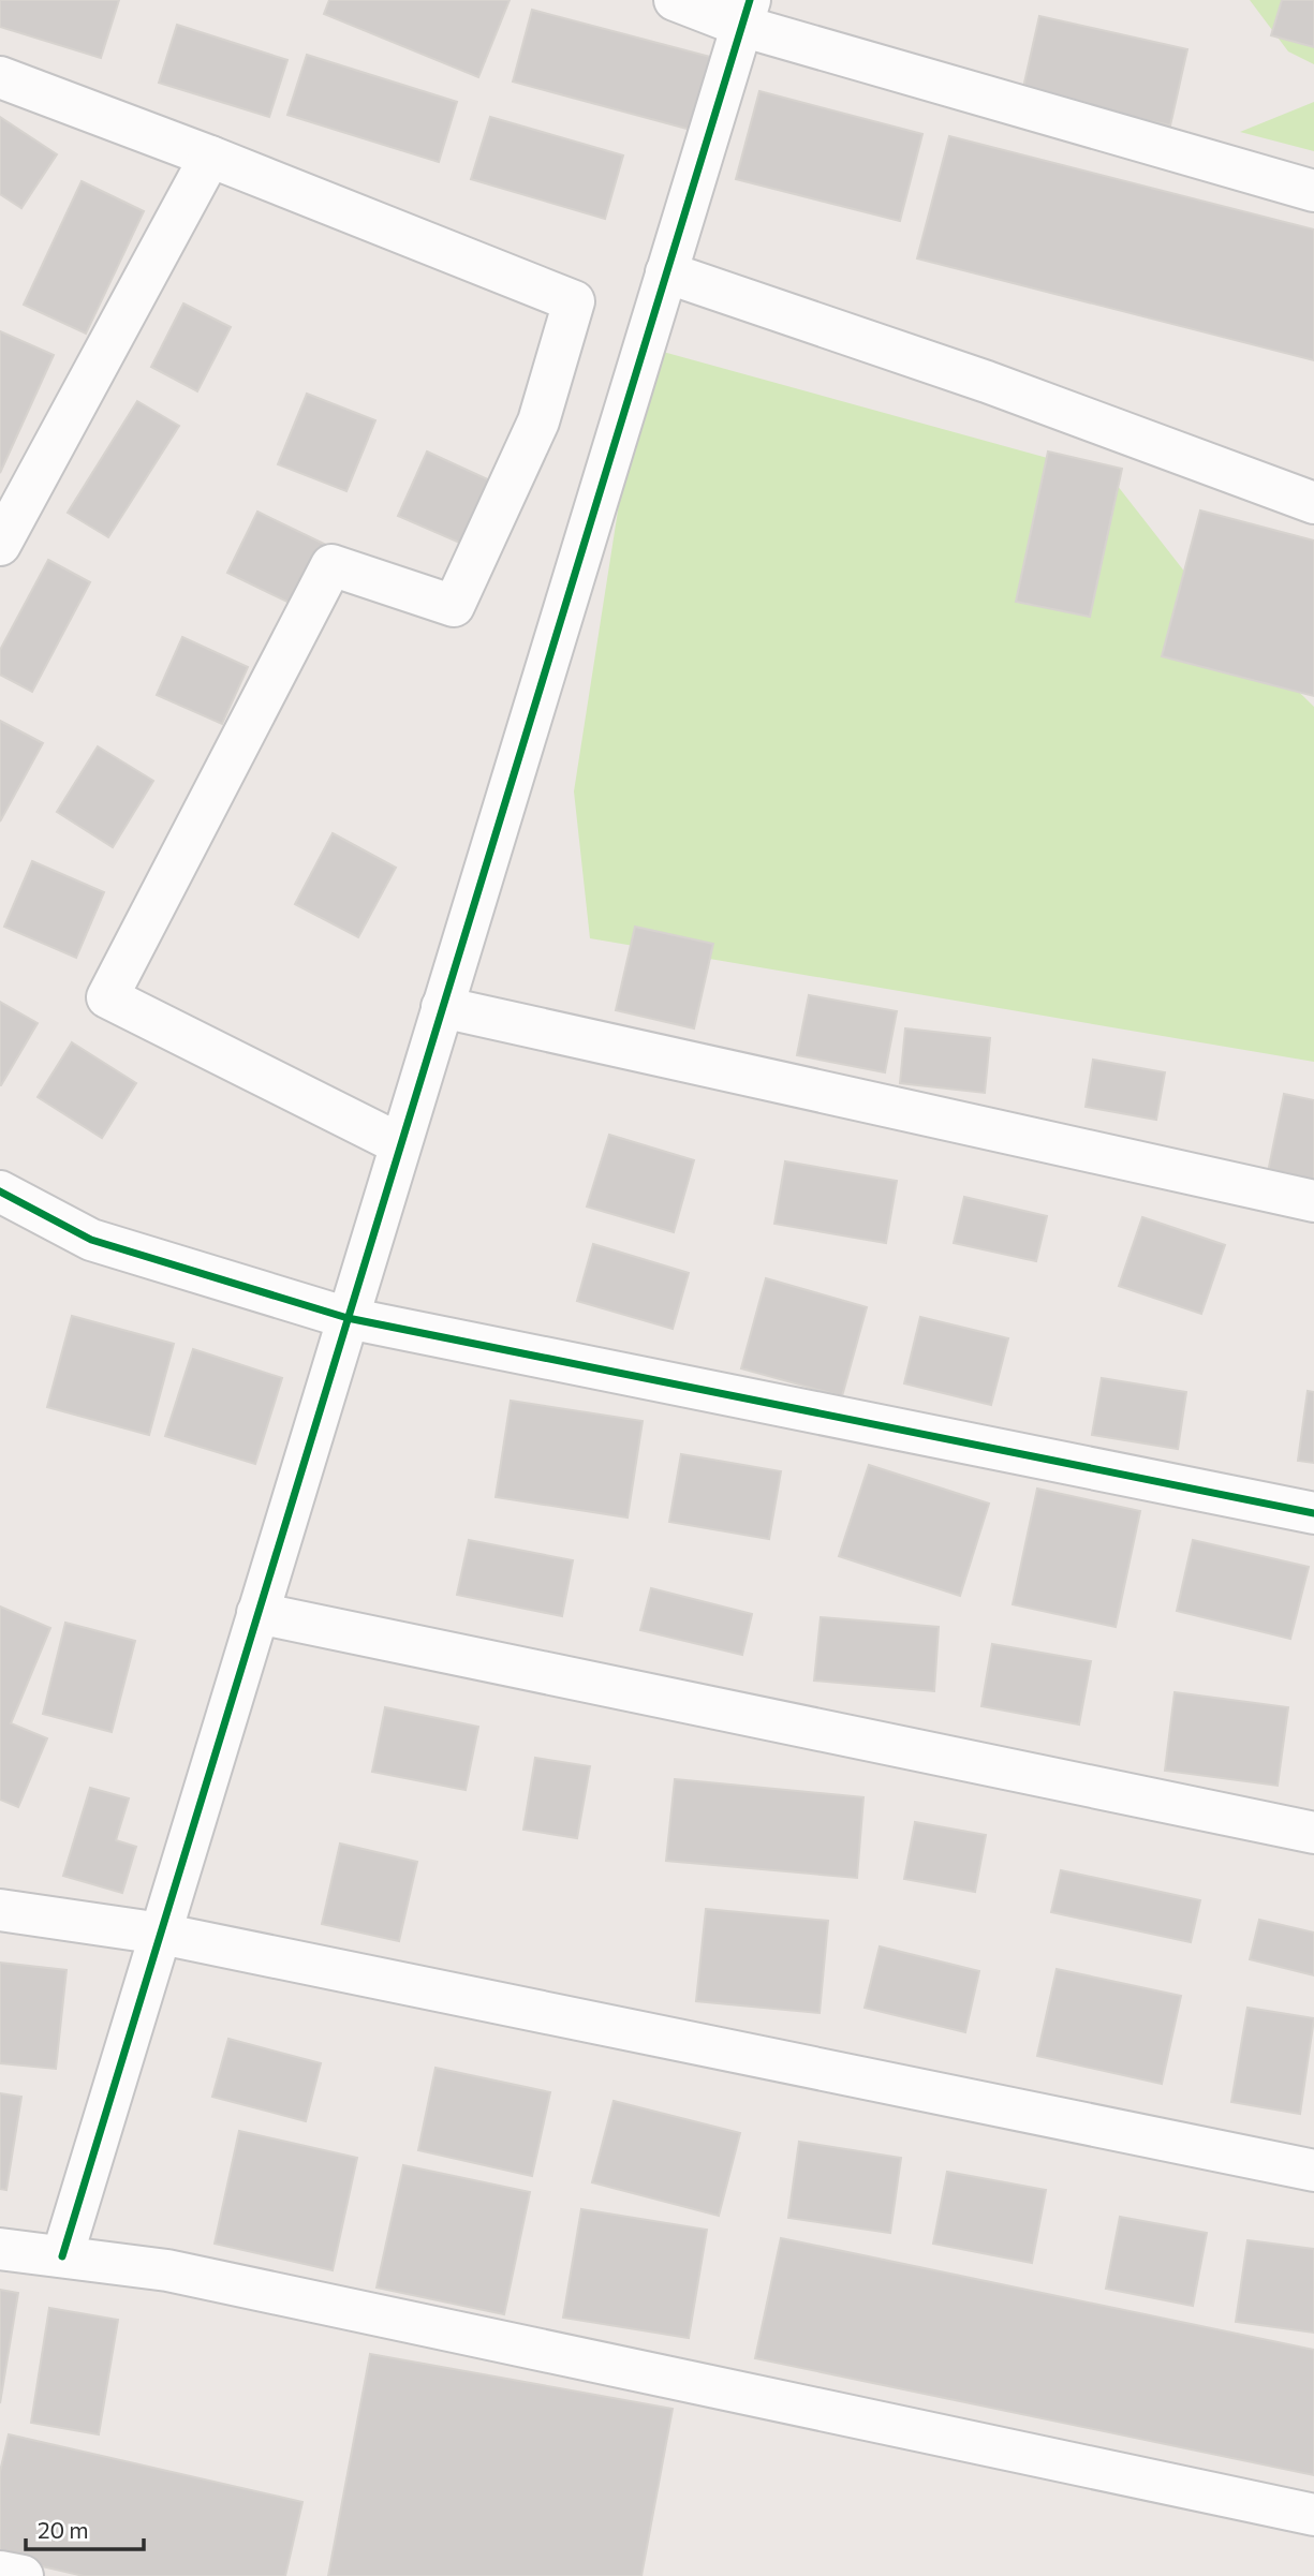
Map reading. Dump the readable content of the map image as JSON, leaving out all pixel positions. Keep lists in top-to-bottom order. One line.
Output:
{"scale_bar":"20 m"}
